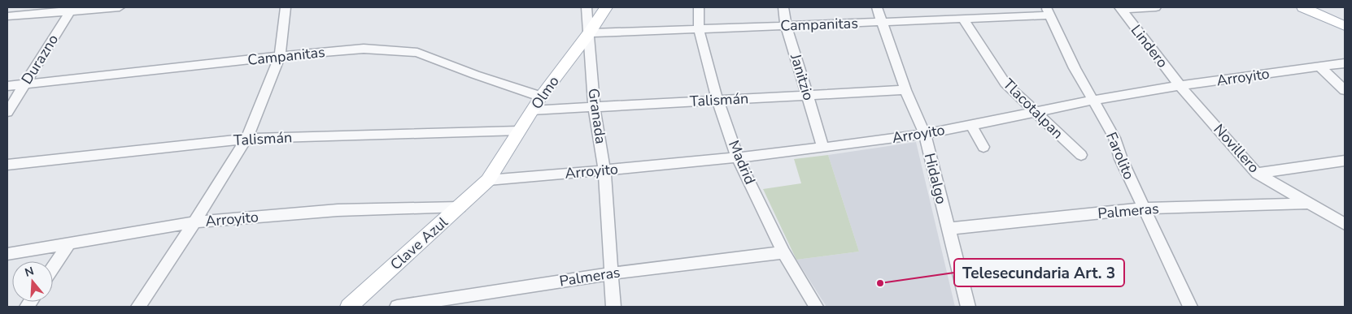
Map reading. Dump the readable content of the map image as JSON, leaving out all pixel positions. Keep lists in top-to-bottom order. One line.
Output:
{"streets":{"main road":["Olmo","Clave Azul"],"street":["Campanitas","Lindero","Durazno","Janitzio","Arroyito","Talismán","Tlacotalpan","Granada","Novillero","Farolito","Madrid","Hidalgo","Palmeras"]},"crossings":[["Campanitas","Durazno"],["Campanitas","Janitzio"],["Campanitas","Olmo"],["Campanitas","Tlacotalpan"],["Campanitas","Granada"],["Campanitas","Farolito"],["Campanitas","Madrid"],["Campanitas","Hidalgo"],["Lindero","Arroyito"],["Lindero","Novillero"],["Janitzio","Arroyito"],["Janitzio","Talismán"],["Arroyito","Olmo"],["Arroyito","Tlacotalpan"],["Arroyito","Granada"],["Arroyito","Novillero"],["Arroyito","Farolito"],["Arroyito","Madrid"],["Arroyito","Hidalgo"],["Arroyito","Clave Azul"],["Olmo","Talismán"],["Olmo","Granada"],["Olmo","Clave Azul"],["Talismán","Granada"],["Talismán","Madrid"],["Talismán","Hidalgo"],["Granada","Palmeras"],["Novillero","Palmeras"],["Farolito","Palmeras"],["Madrid","Palmeras"],["Hidalgo","Palmeras"]],"places":["Telesecundaria Art. 3"],"north":"top"}
